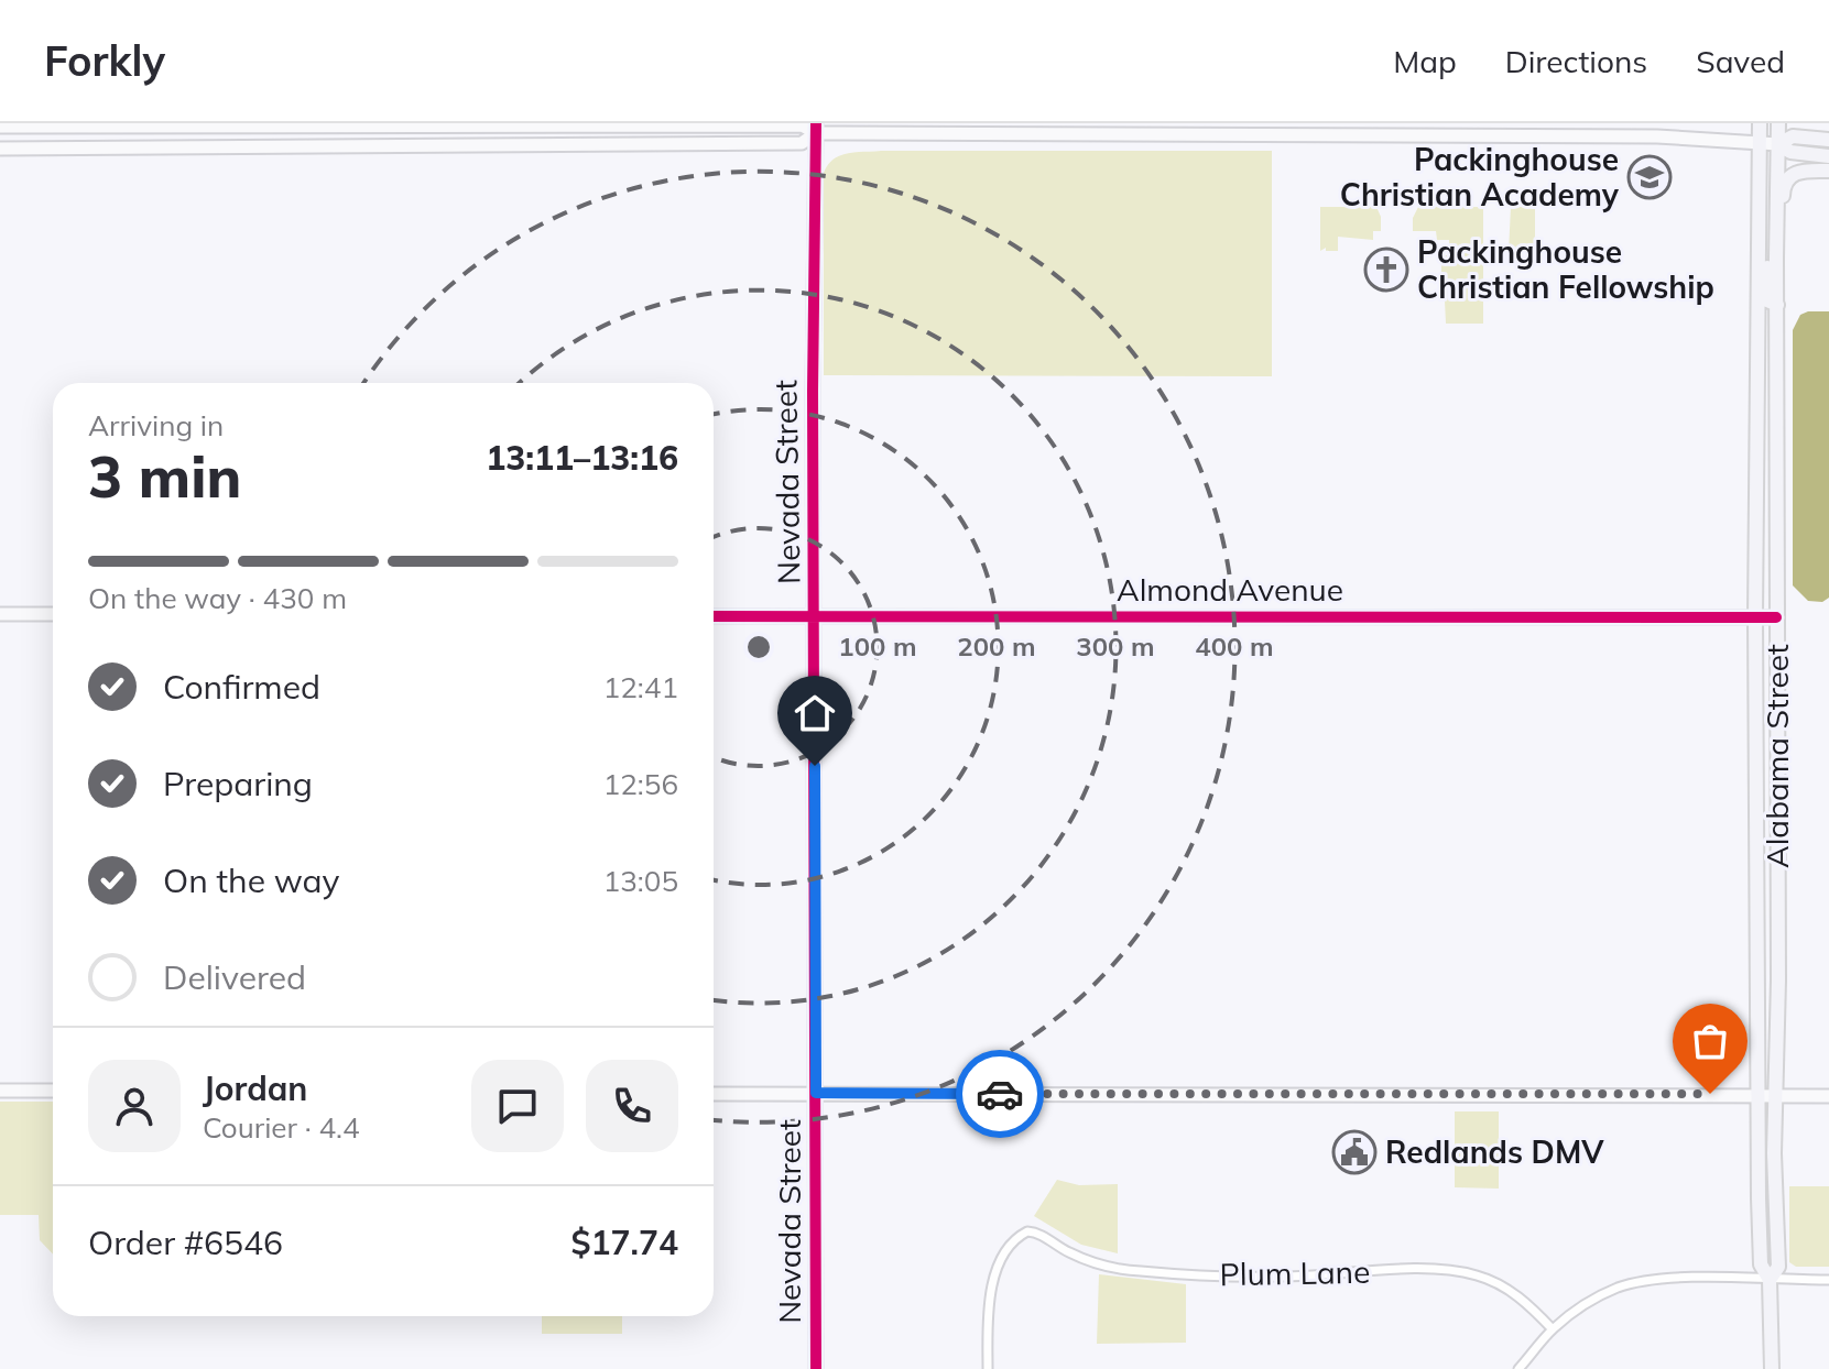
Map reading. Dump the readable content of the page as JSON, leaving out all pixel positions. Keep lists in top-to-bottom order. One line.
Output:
{"streets":{"main road":["Alabama Street"],"street":["Nevada Street","Almond Avenue","Plum Lane"]},"crossings":[["Nevada Street","Almond Avenue"],["Almond Avenue","Alabama Street"]],"places":{"school or university":["Packinghouse Christian Academy"],"church":["Packinghouse Christian Fellowship"],"public building":["Redlands DMV"]},"page":{"header":"Forkly","nav":["Map","Directions","Saved"],"heading":["3 min","Arriving in","13:11–13:16"],"panel":["Jordan","Courier · 4.4","Order #6546","$17.74"],"bar":"On the way · 430 m","list":[["Confirmed","12:41"],["Preparing","12:56"],["On the way","13:05"],"Delivered"]},"rings":["100 m","200 m","300 m","400 m"]}
